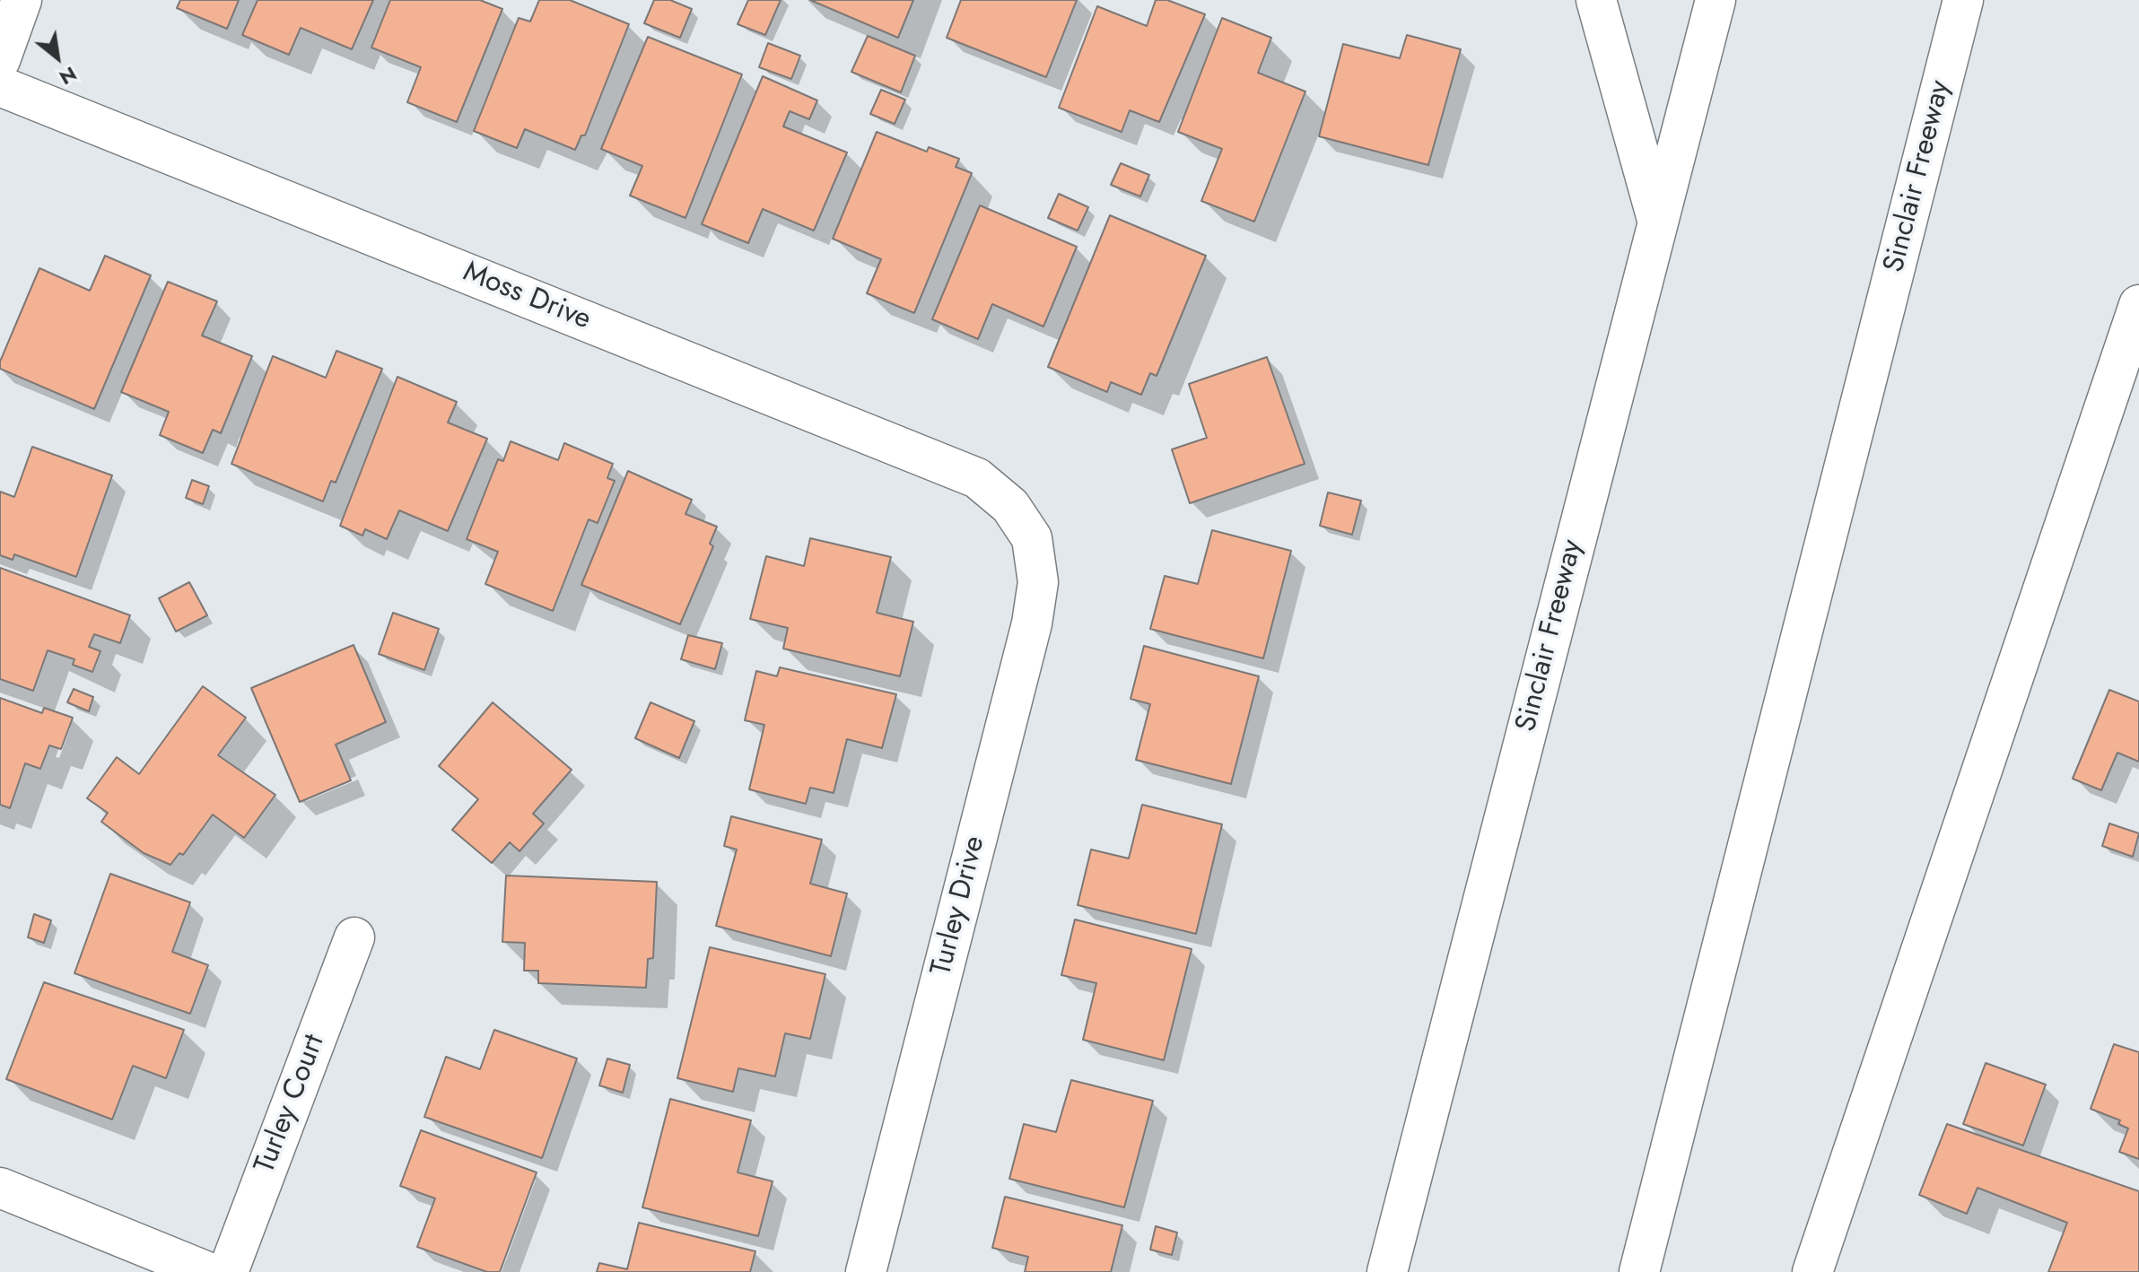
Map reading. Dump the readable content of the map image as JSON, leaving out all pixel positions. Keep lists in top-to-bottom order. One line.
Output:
{"streets":{"main road":["Sinclair Freeway","Moss Drive","Turley Drive","Turley Court"]},"crossings":[["Moss Drive","Turley Drive"]],"north":"bottom right"}
